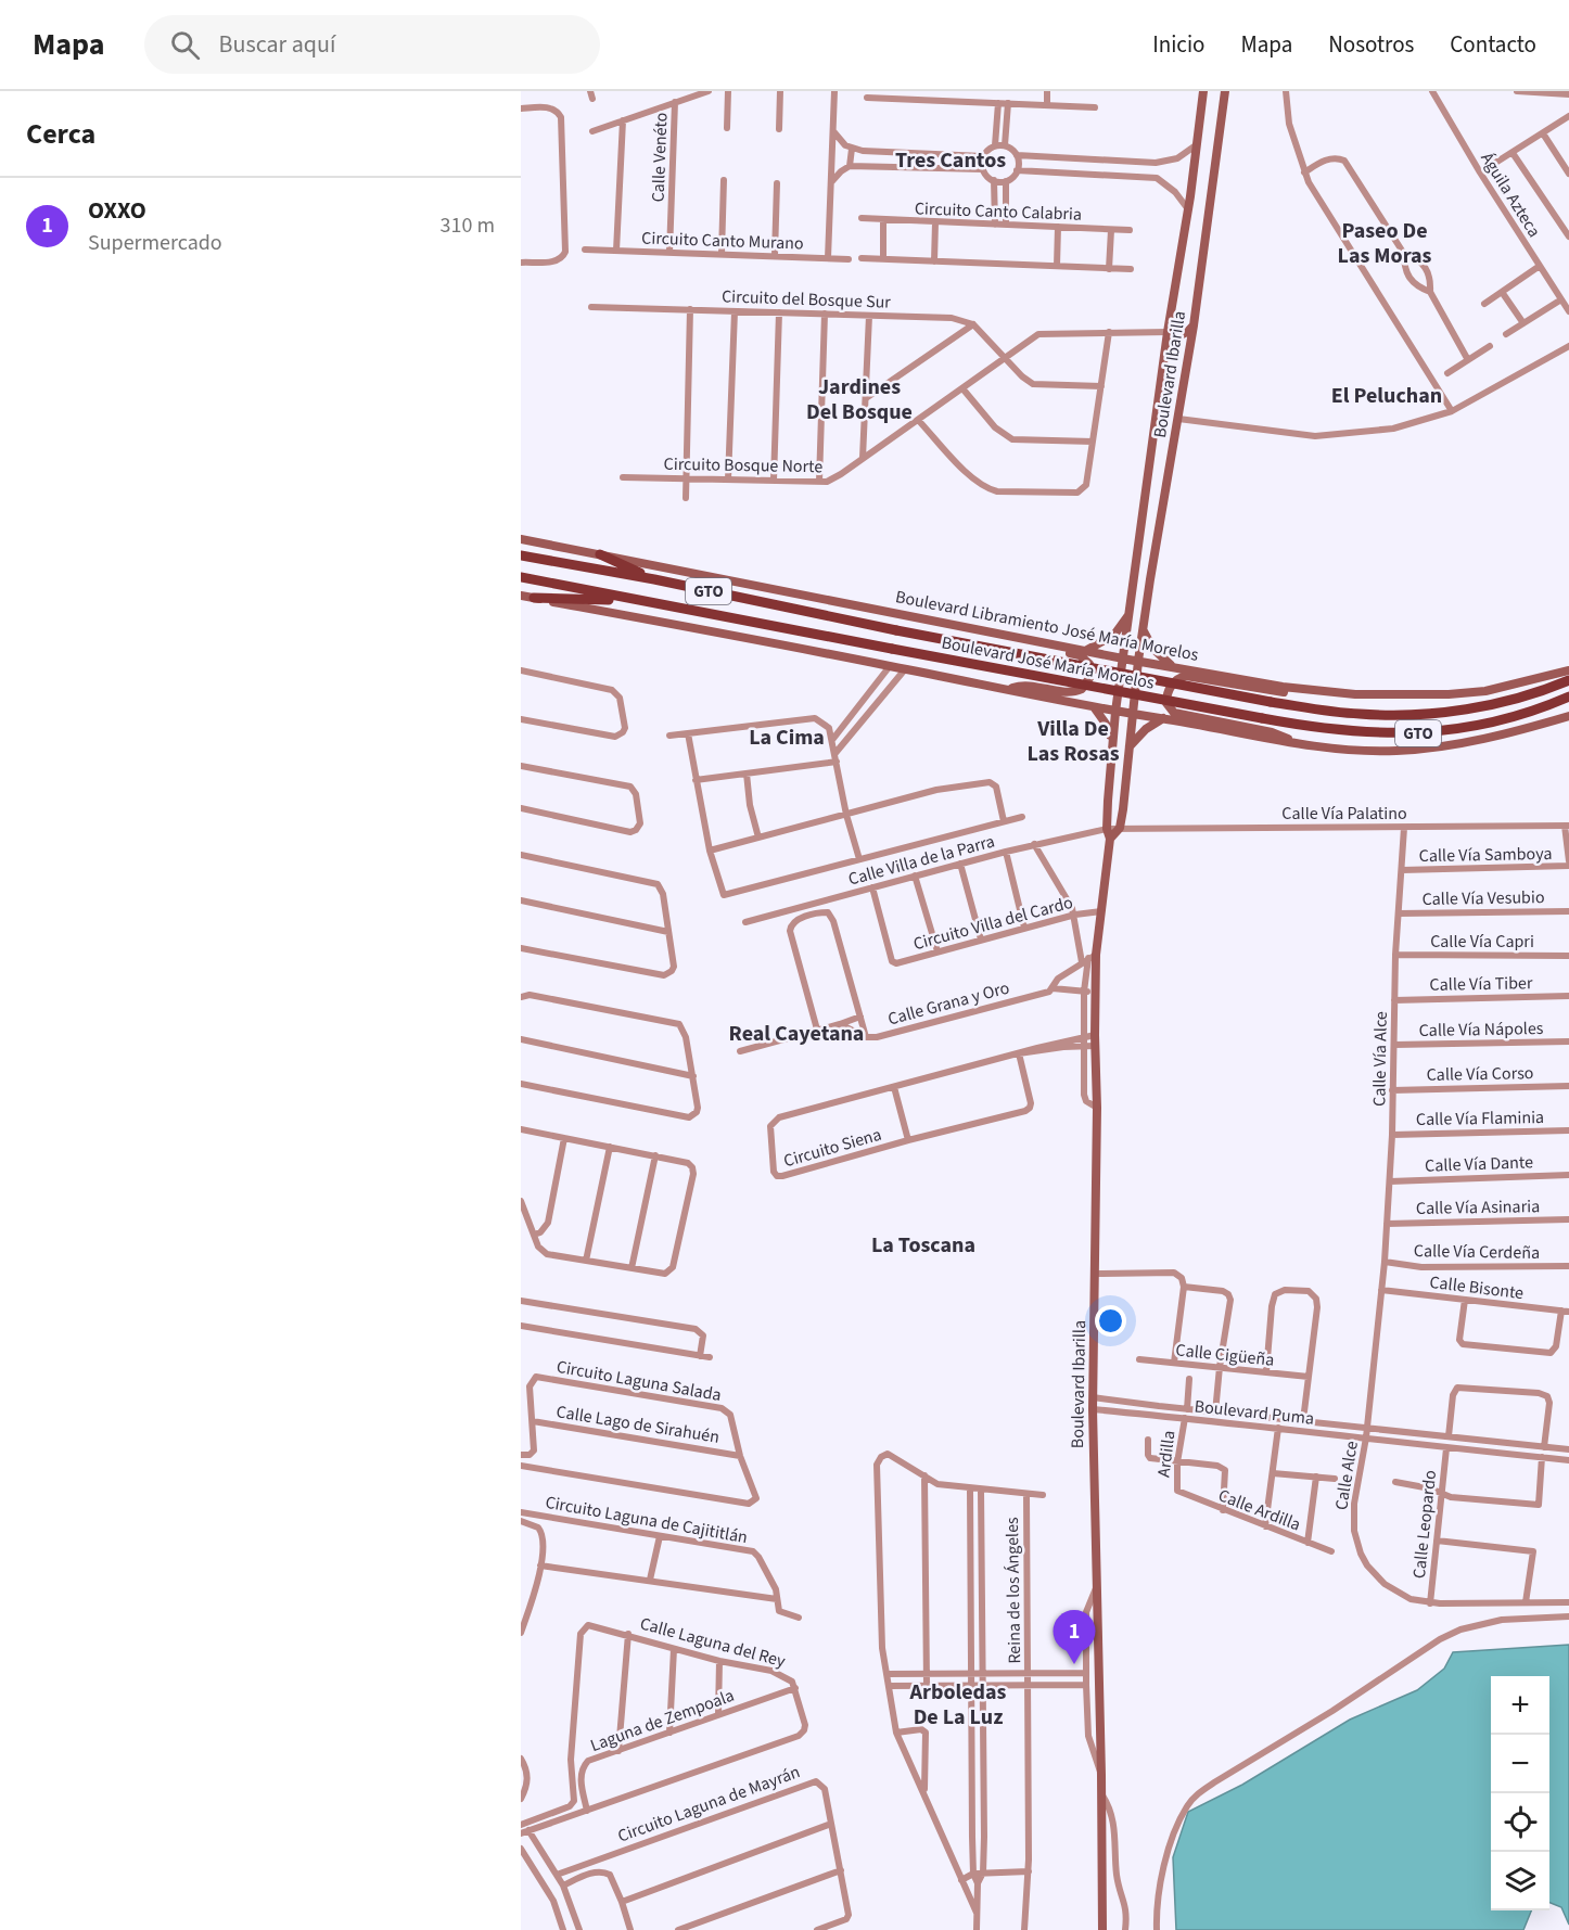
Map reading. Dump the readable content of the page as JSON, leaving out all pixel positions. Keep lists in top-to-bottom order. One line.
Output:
{"streets":{"main road":["GTO","Boulevard José María Morelos"],"street":["Calle Venéto","Águila Azteca","Circuito Canto Calabria","Circuito Canto Murano","Circuito del Bosque Sur","Boulevard Ibarilla","Circuito Bosque Norte","Boulevard Libramiento José María Morelos","Calle Vía Palatino","Calle Vía Samboya","Calle Villa de la Parra","Calle Vía Vesubio","Circuito Villa del Cardo","Calle Vía Capri","Calle Vía Tiber","Calle Grana y Oro","Calle Vía Nápoles","Calle Vía Alce","Calle Vía Corso","Calle Vía Flaminia","Circuito Siena","Calle Vía Dante","Calle Vía Asinaria","Calle Vía Cerdeña","Calle Bisonte","Calle Cigüeña","Circuito Laguna Salada","Boulevard Puma","Calle Lago de Sirahuén","Ardilla","Calle Alce","Calle Ardilla","Circuito Laguna de Cajititlán","Calle Leopardo","Reina de los Ángeles","Calle Laguna del Rey","Laguna de Zempoala","Circuito Laguna de Mayrán"]},"crossings":[["Calle Venéto","Circuito Canto Murano"],["Boulevard Ibarilla","Circuito Bosque Norte"],["Boulevard Ibarilla","Boulevard Libramiento José María Morelos"],["Boulevard Ibarilla","Boulevard José María Morelos"],["Boulevard Ibarilla","Calle Vía Palatino"],["Boulevard Ibarilla","Calle Villa de la Parra"],["Boulevard Ibarilla","Circuito Villa del Cardo"],["Boulevard Ibarilla","Calle Grana y Oro"],["Boulevard Ibarilla","Circuito Siena"],["Boulevard Ibarilla","Boulevard Puma"],["Calle Vía Palatino","Calle Vía Alce"],["Calle Vía Samboya","Calle Vía Alce"],["Calle Villa de la Parra","Circuito Villa del Cardo"],["Calle Vía Vesubio","Calle Vía Alce"],["Calle Vía Capri","Calle Vía Alce"],["Calle Vía Tiber","Calle Vía Alce"],["Calle Vía Nápoles","Calle Vía Alce"],["Calle Vía Alce","Calle Vía Corso"],["Calle Vía Alce","Calle Vía Flaminia"],["Calle Vía Alce","Calle Vía Dante"],["Calle Vía Alce","Calle Vía Asinaria"],["Calle Vía Alce","Calle Vía Cerdeña"],["Calle Vía Alce","Calle Bisonte"],["Calle Vía Alce","Calle Alce"],["Calle Bisonte","Calle Alce"],["Circuito Laguna Salada","Calle Lago de Sirahuén"],["Boulevard Puma","Ardilla"],["Boulevard Puma","Calle Alce"],["Boulevard Puma","Calle Leopardo"],["Ardilla","Calle Ardilla"],["Calle Alce","Calle Leopardo"],["Calle Laguna del Rey","Laguna de Zempoala"]],"districts":["Tres Cantos","Paseo De Las Moras","Jardines Del Bosque","El Peluchan","Villa De Las Rosas","La Cima","Real Cayetana","La Toscana","Arboledas De La Luz"],"page":{"header":"Mapa","search":"Buscar aquí","nav":["Inicio","Mapa","Nosotros","Contacto"],"heading":"Cerca","list":[{"mark":"1","name":"OXXO","note":"Supermercado","value":"310 m"}],"pins":"1","map_buttons":["+","−"]}}
